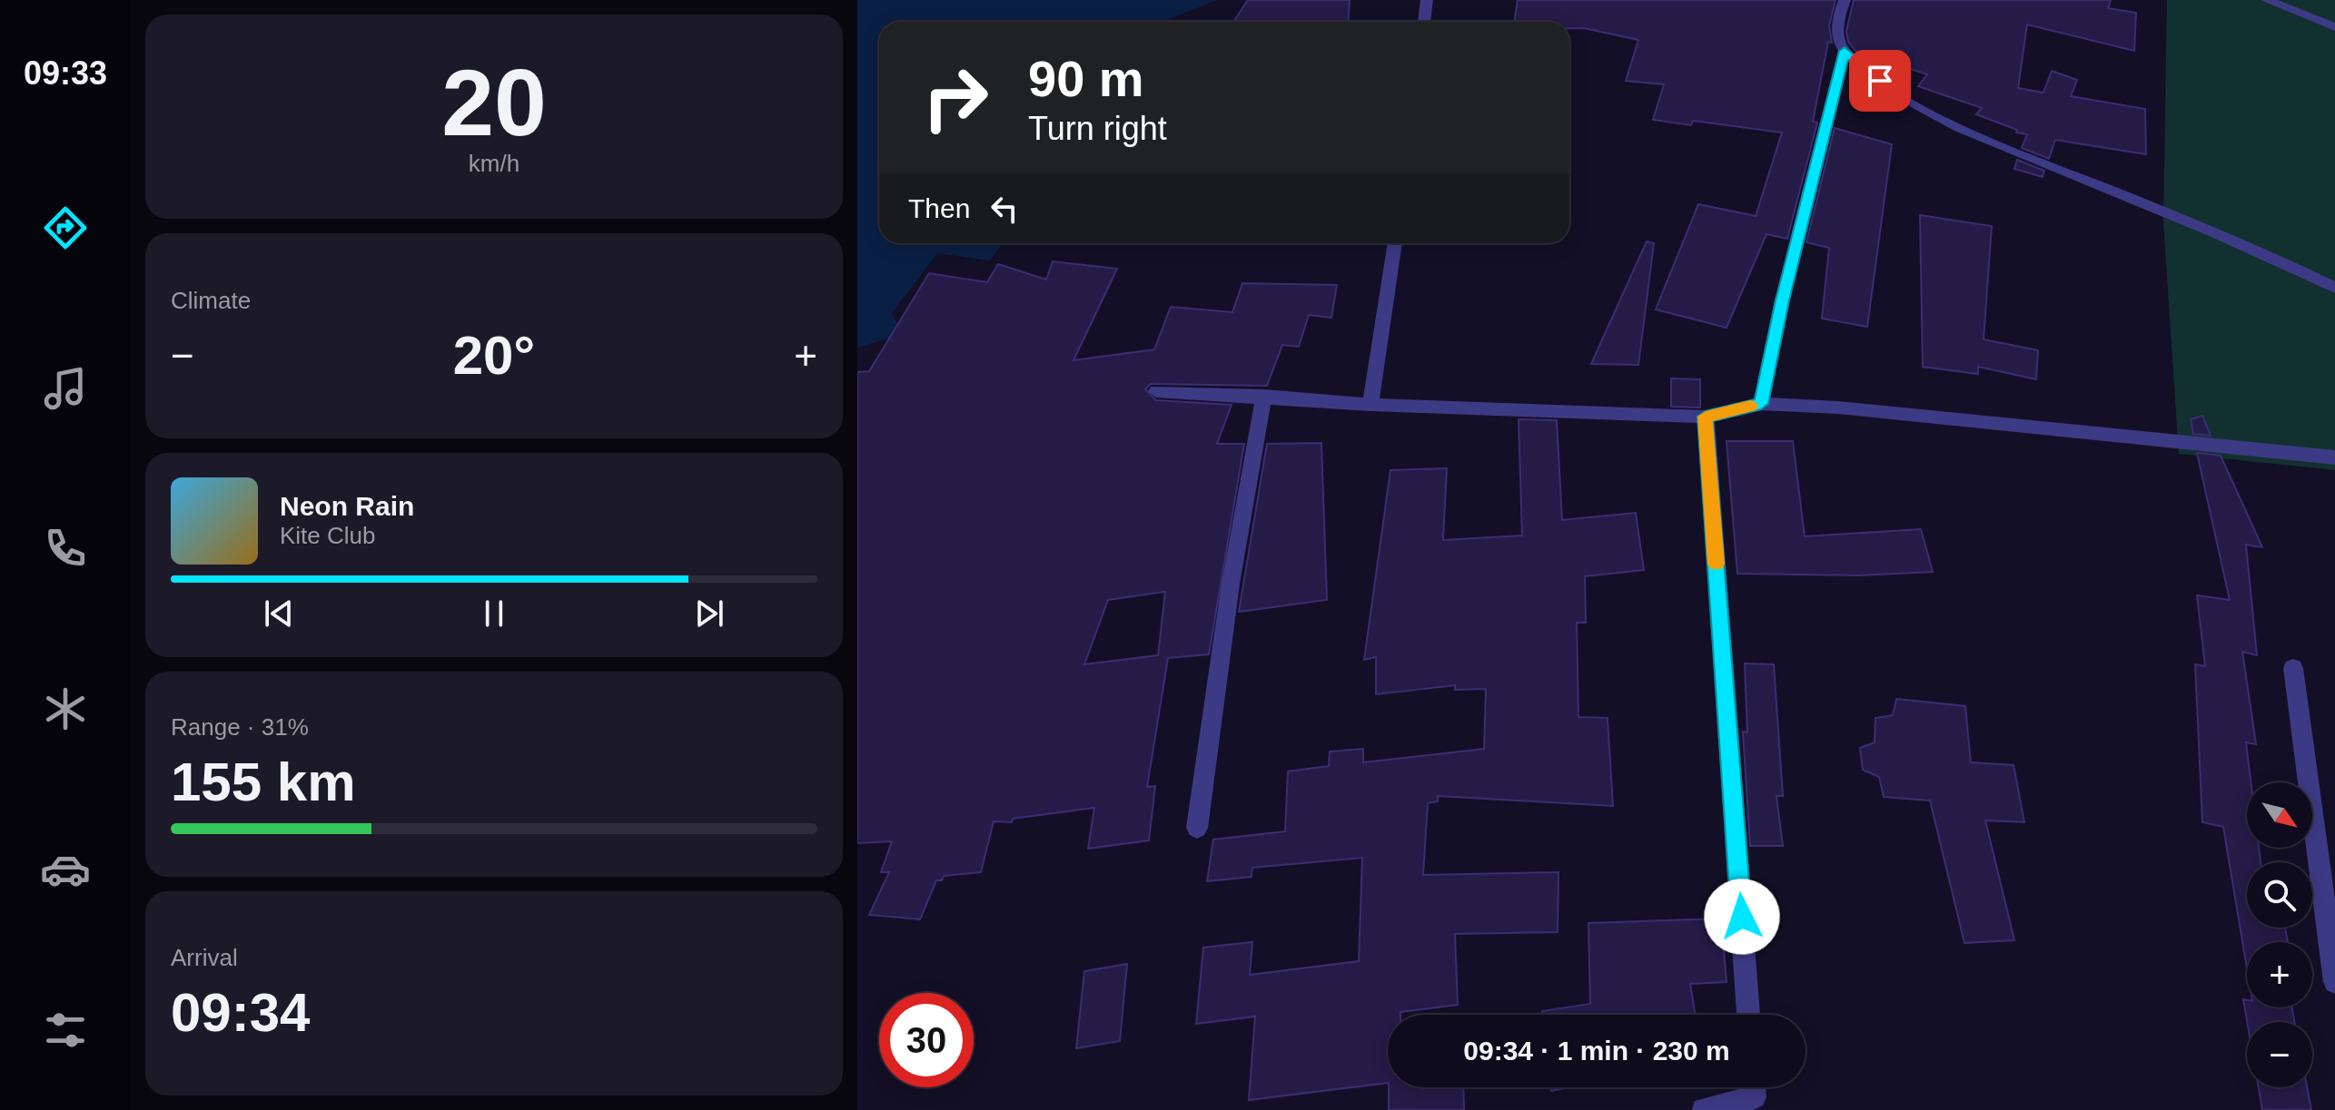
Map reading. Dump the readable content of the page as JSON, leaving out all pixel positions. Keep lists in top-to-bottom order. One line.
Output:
{"north":"bottom right","page":{"tabs":"09:33","tile":[["20","km/h"],"Climate",["Range · 31%","155 km"],["Arrival","09:34"]],"turn":["90 m","Turn right"],"then":"Then","heat":["−","20°","+"],"song":["Neon Rain","Kite Club"],"map_buttons":["+","−"],"limit":"30","trip":"09:34 · 1 min · 230 m"}}
